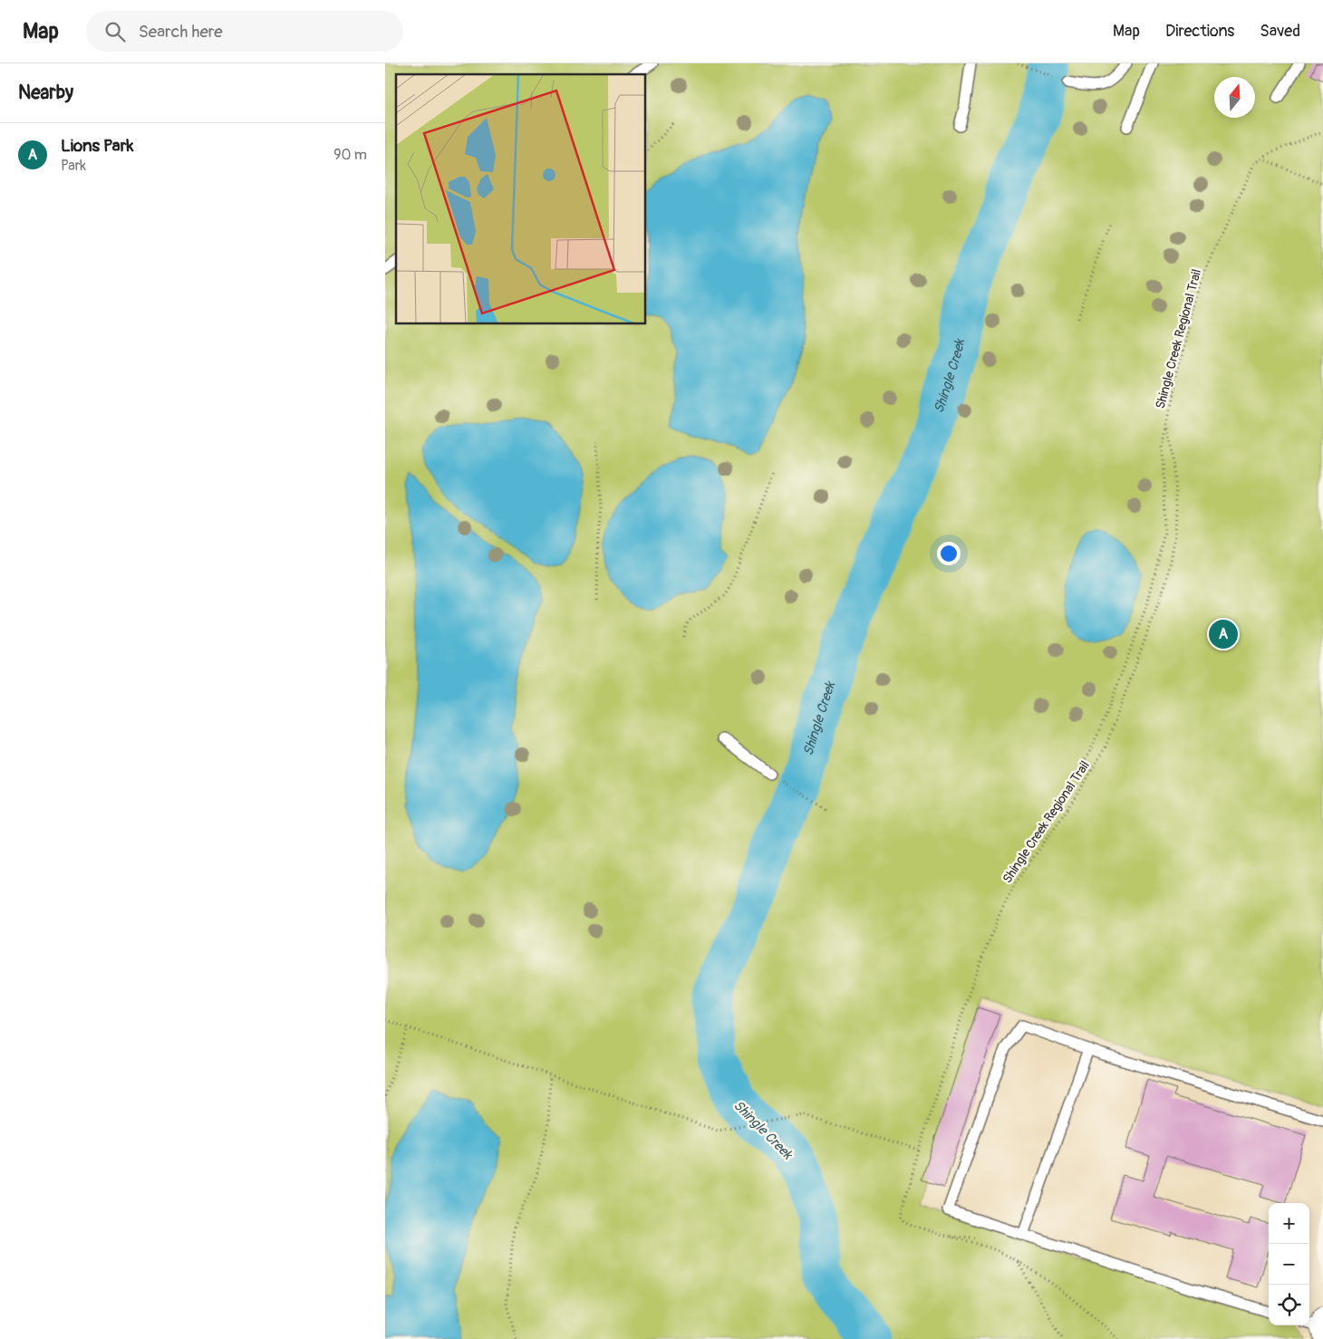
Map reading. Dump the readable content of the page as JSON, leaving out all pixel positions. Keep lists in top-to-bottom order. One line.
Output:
{"streets":{"path":["Shingle Creek Regional Trail"]},"water":["Shingle Creek"],"north":"top","page":{"header":"Map","search":"Search here","nav":["Map","Directions","Saved"],"heading":"Nearby","list":[{"mark":"A","name":"Lions Park","note":"Park","value":"90 m"}],"pins":"A","map_buttons":["+","−"]}}
